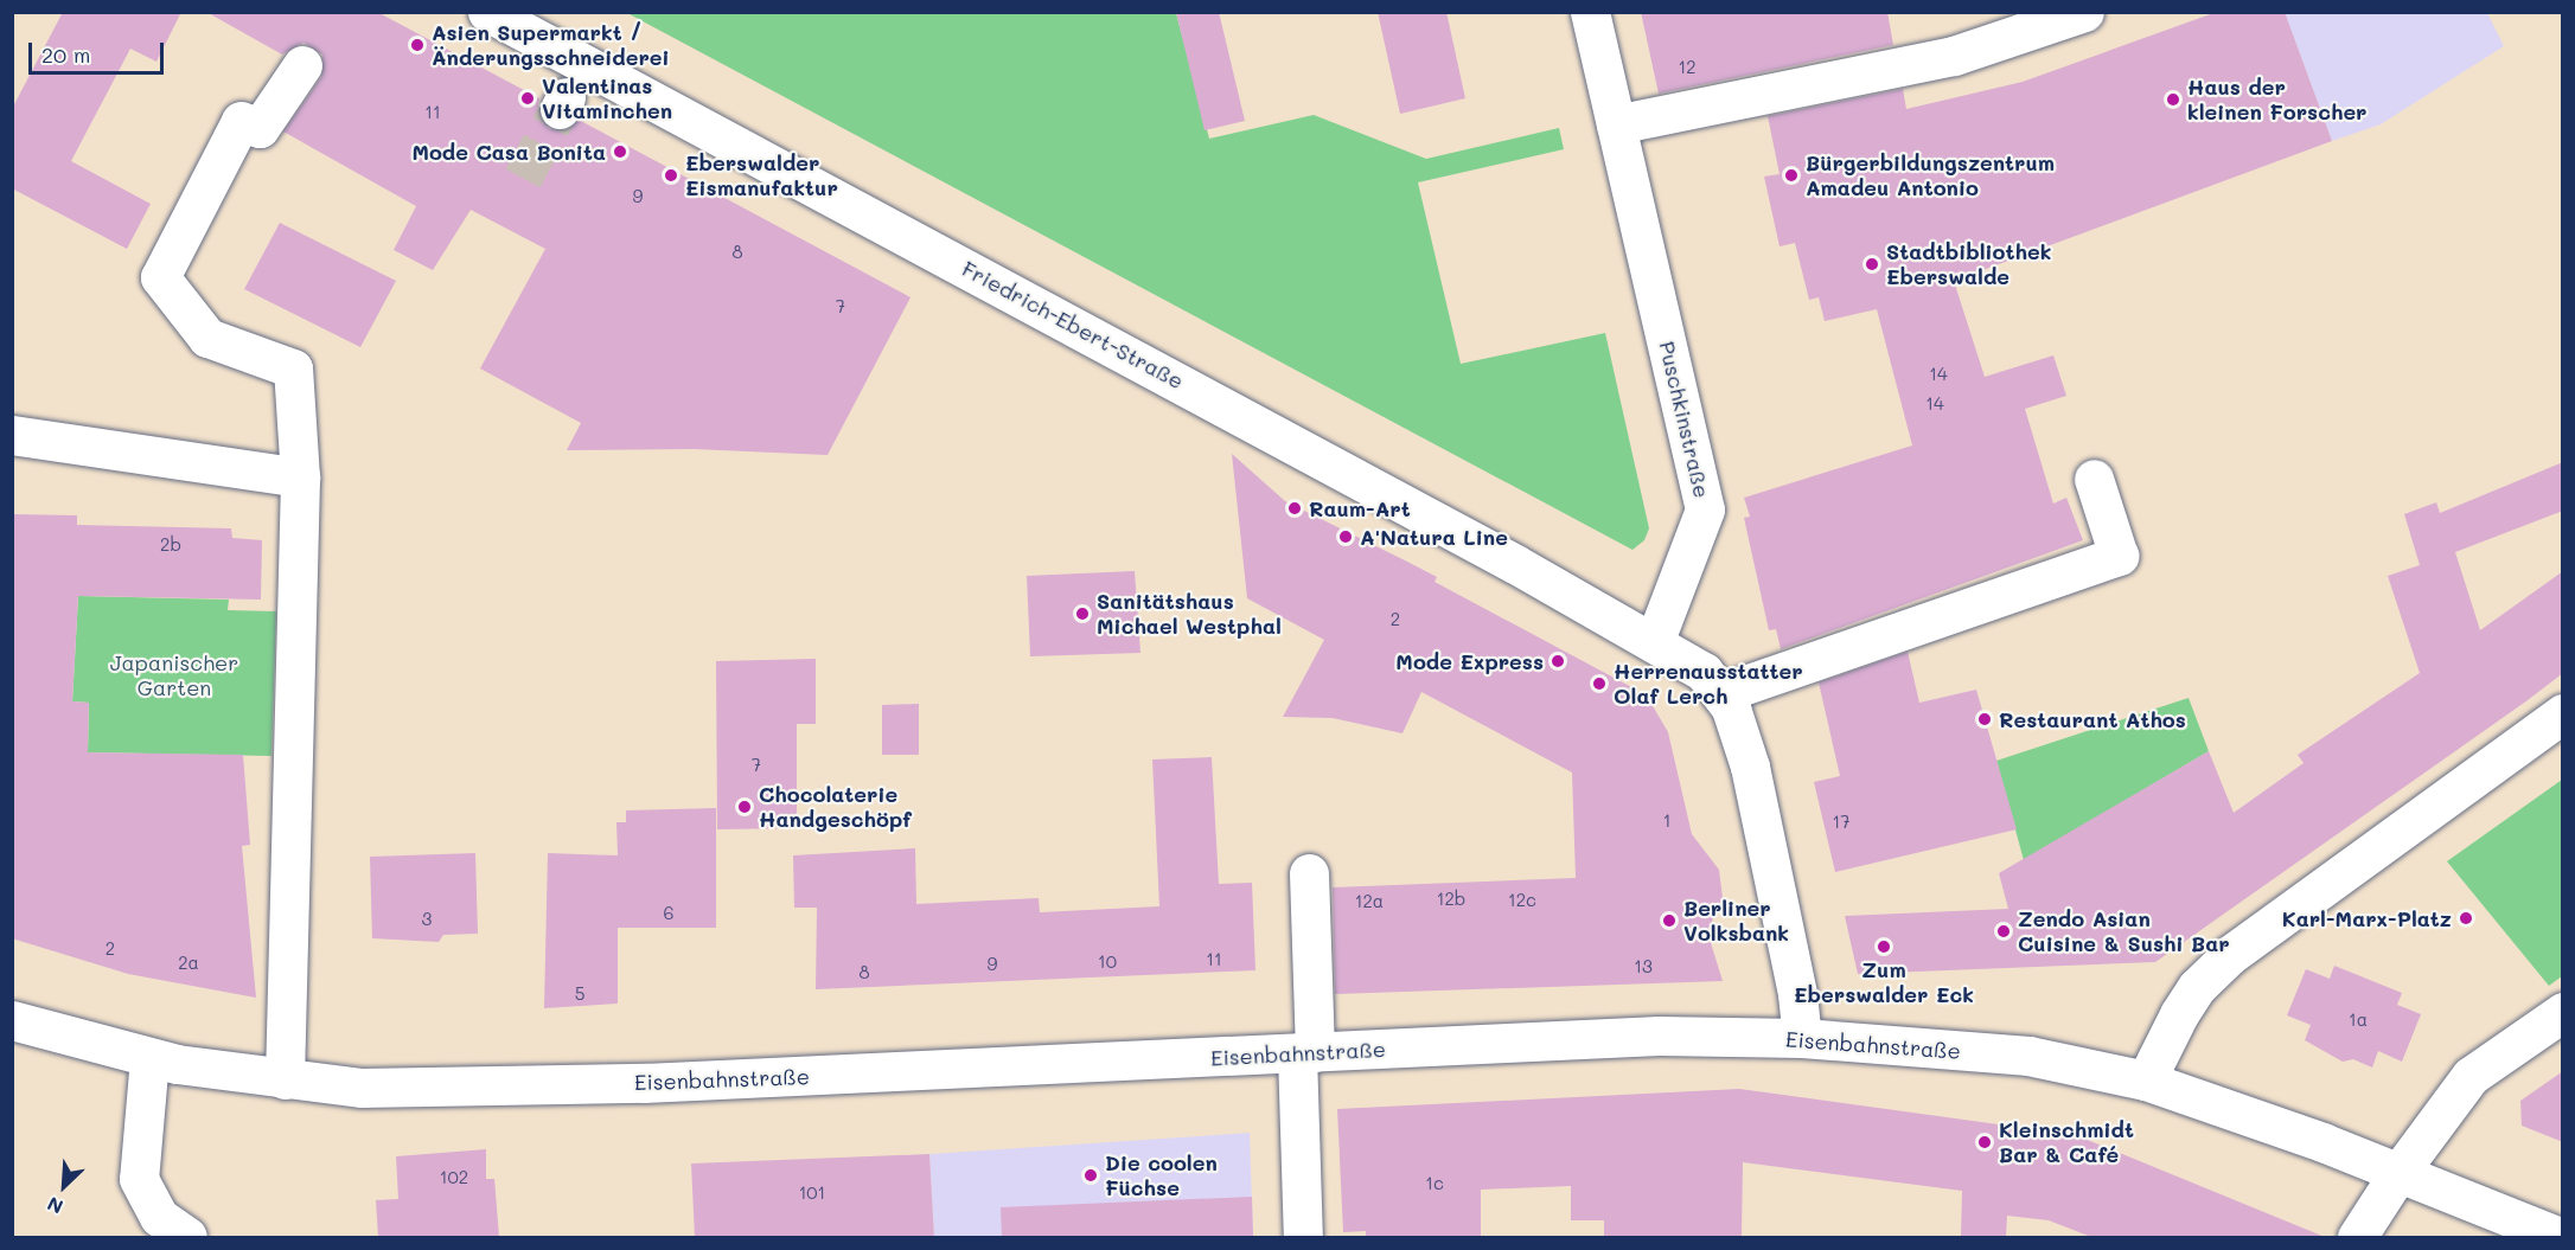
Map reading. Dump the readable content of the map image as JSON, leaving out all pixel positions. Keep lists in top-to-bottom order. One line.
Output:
{"streets":{"street":["Friedrich-Ebert-Straße","Puschkinstraße","Eisenbahnstraße"]},"crossings":[["Friedrich-Ebert-Straße","Puschkinstraße"]],"parks":["Japanischer Garten"],"places":["Asien Supermarkt / Änderungsschneiderei","Valentinas Vitaminchen","Haus der kleinen Forscher","Mode Casa Bonita","Eberswalder Eismanufaktur","Bürgerbildungszentrum Amadeu Antonio","Stadtbibliothek Eberswalde","Raum-Art","A'Natura Line","Sanitätshaus Michael Westphal","Mode Express","Herrenausstatter Olaf Lerch","Restaurant Athos","Chocolaterie Handgeschöpf","Karl-Marx-Platz","Berliner Volksbank","Zendo Asian Cuisine & Sushi Bar","Zum Eberswalder Eck","Kleinschmidt Bar & Café","Die coolen Füchse"],"house_numbers":["12","11","9","8","7","14","14","2b","2","7","1","17","12b","12c","12a","6","3","2","11","10","2a","9","13","8","5","1a","102","1c","101"],"scale_bar":"20 m","north":"bottom left"}
